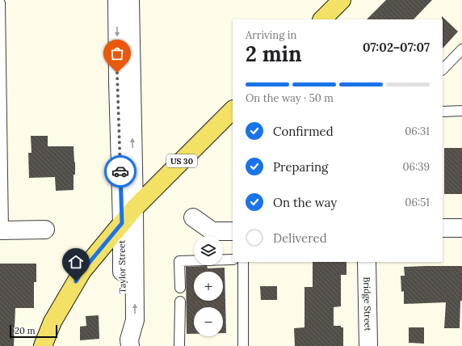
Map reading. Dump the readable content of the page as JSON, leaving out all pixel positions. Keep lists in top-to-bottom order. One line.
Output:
{"streets":{"main road":["US 30"],"street":["Taylor Street","Bridge Street"]},"crossings":[["US 30","Taylor Street"]],"scale_bar":"20 m","page":{"heading":["2 min","Arriving in","07:02–07:07"],"bar":"On the way · 50 m","list":[["Confirmed","06:31"],["Preparing","06:39"],["On the way","06:51"],"Delivered"],"map_buttons":["+","−"],"scale":"20 m"}}
